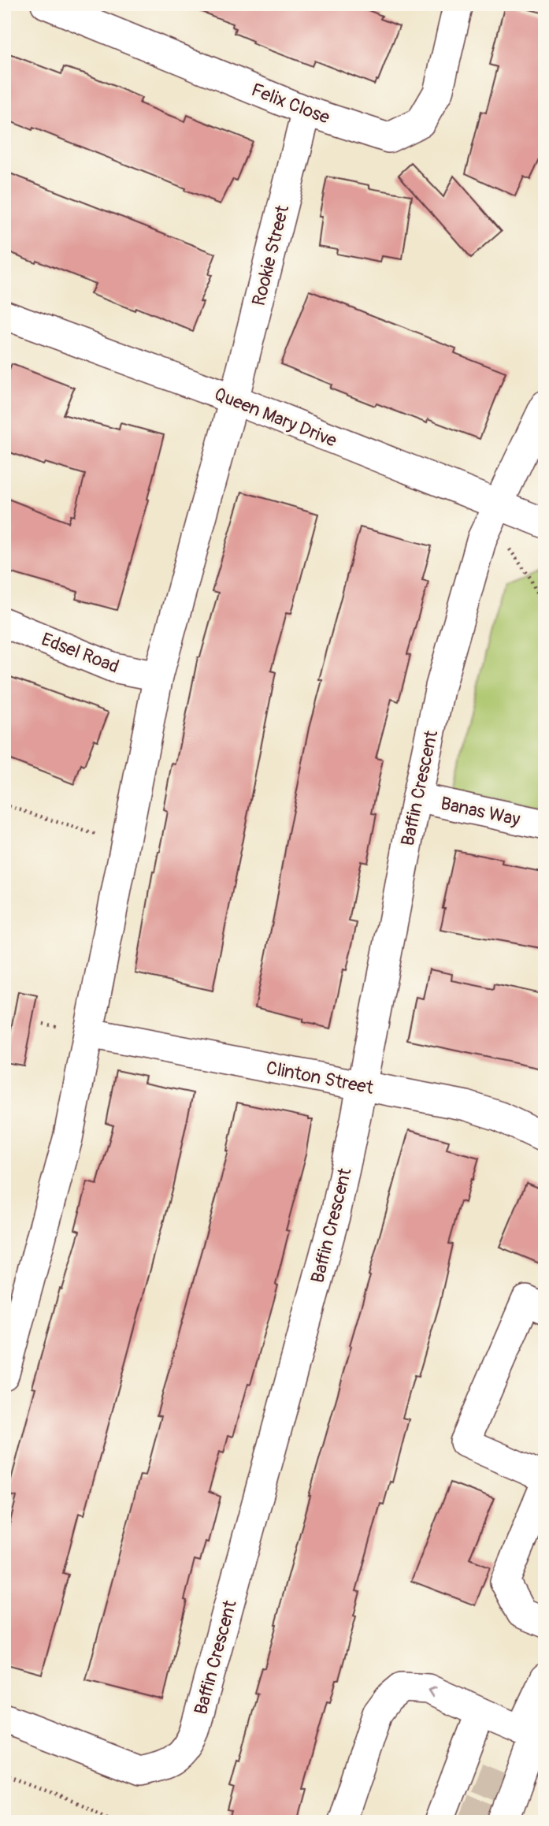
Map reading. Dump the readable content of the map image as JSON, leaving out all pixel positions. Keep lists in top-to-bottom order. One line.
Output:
{"streets":{"street":["Felix Close","Rookie Street","Queen Mary Drive","Edsel Road","Baffin Crescent","Banas Way","Clinton Street"]},"crossings":[["Felix Close","Rookie Street"],["Rookie Street","Queen Mary Drive"],["Queen Mary Drive","Baffin Crescent"],["Baffin Crescent","Banas Way"],["Baffin Crescent","Clinton Street"]]}
